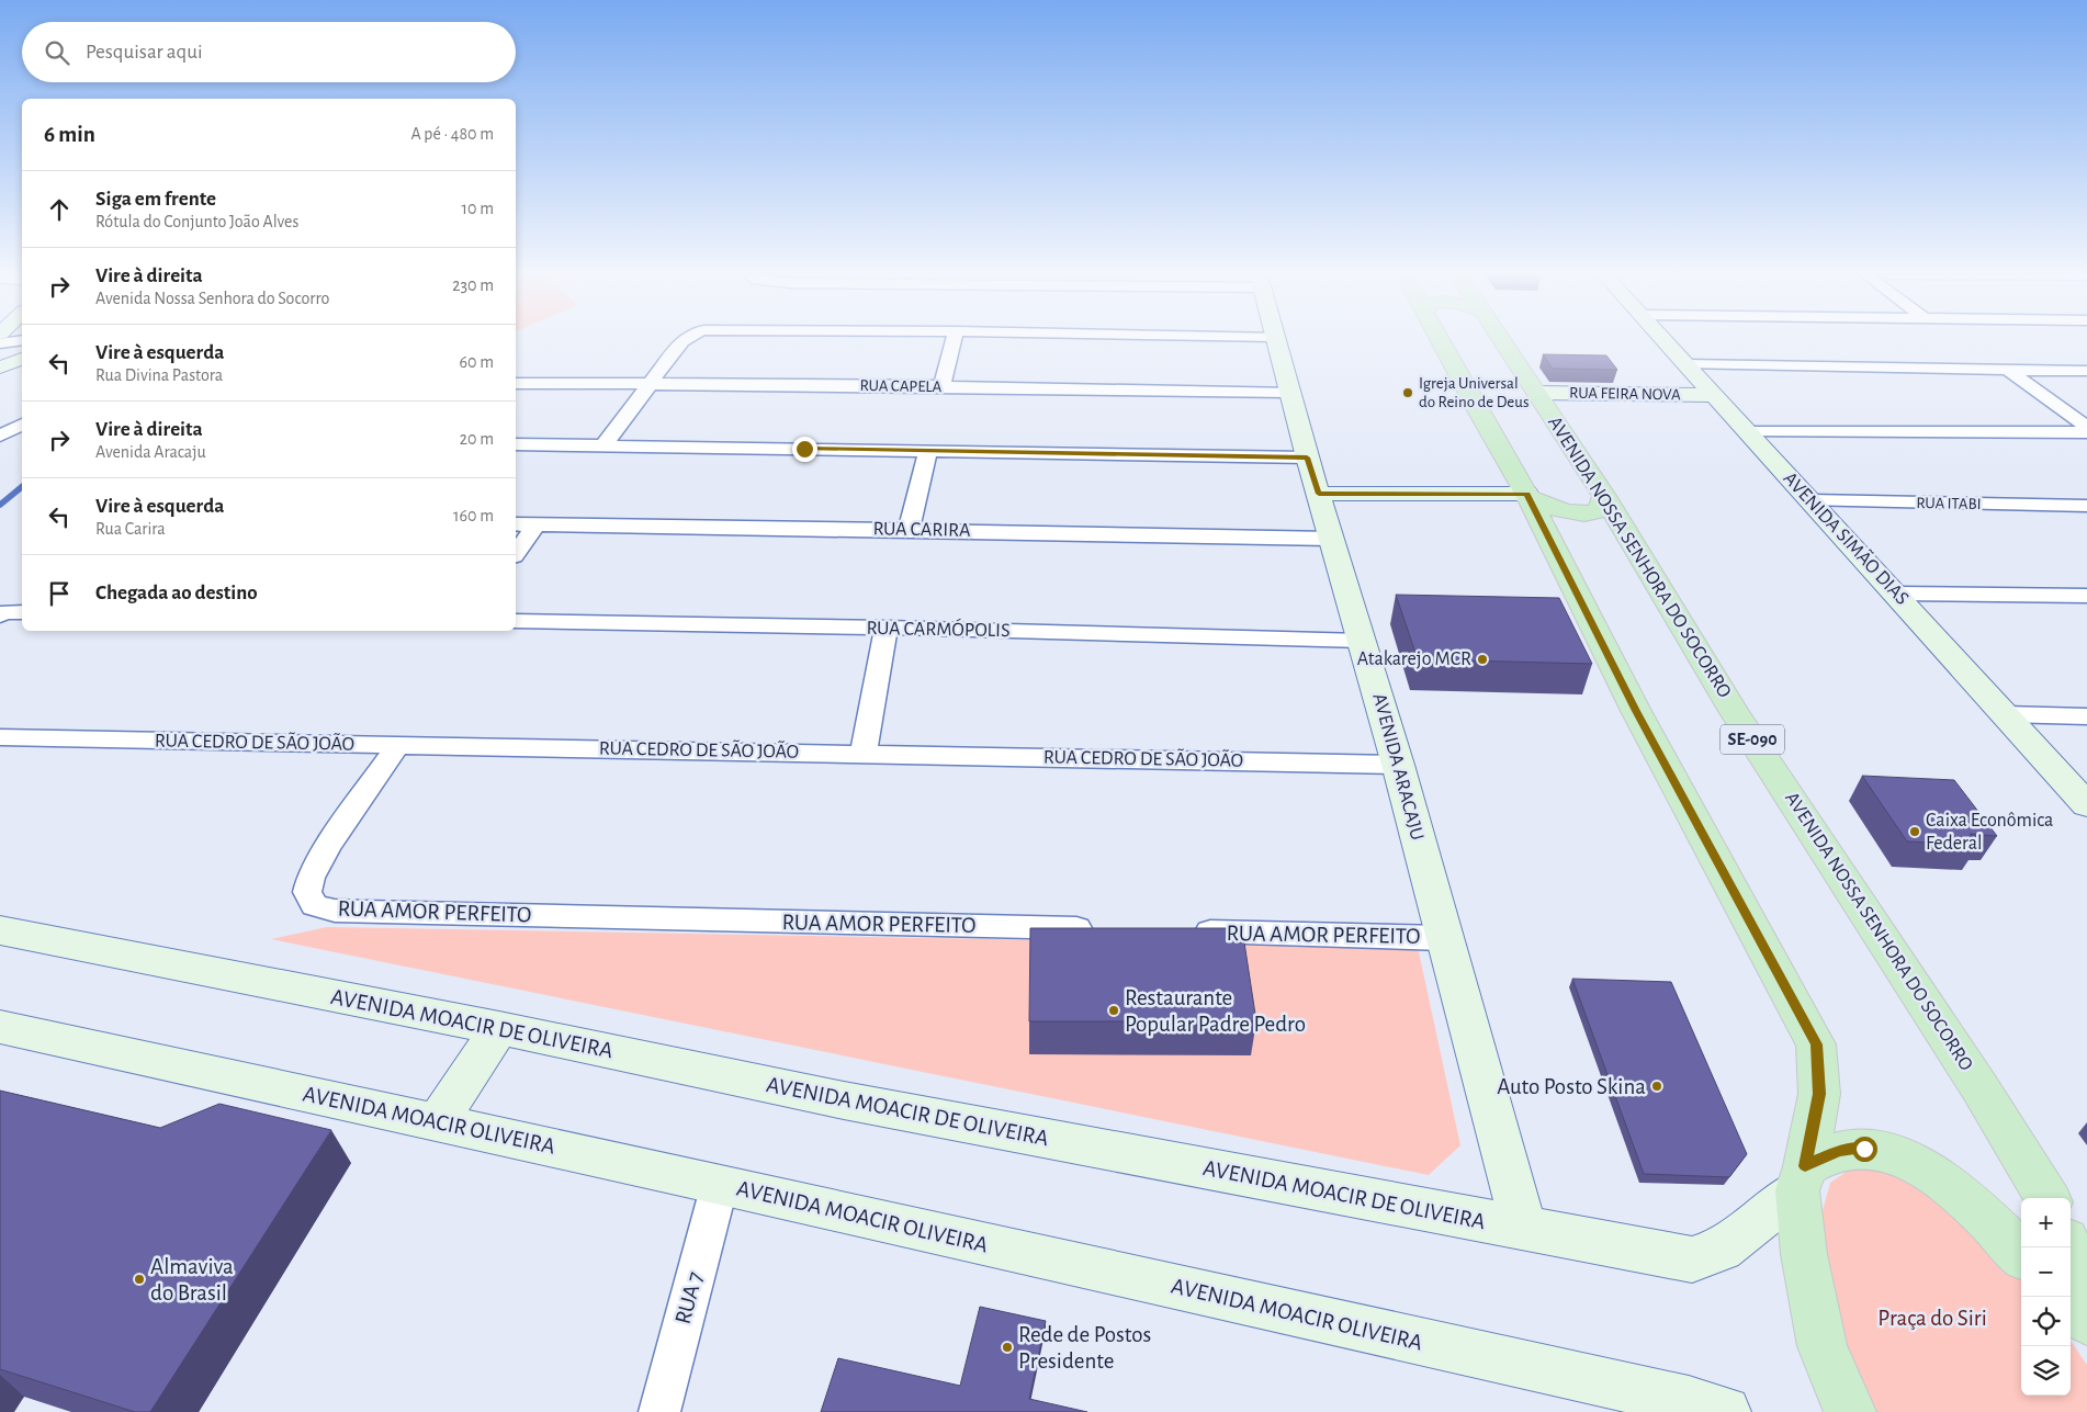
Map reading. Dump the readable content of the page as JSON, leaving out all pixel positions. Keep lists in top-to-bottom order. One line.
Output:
{"streets":{"main road":["AVENIDA NOSSA SENHORA DO SOCORRO","SE-090"],"street":["RUA CAPELA","RUA FEIRA NOVA","RUA ITABI","RUA CARIRA","AVENIDA SIMÃO DIAS","RUA CARMÓPOLIS","RUA CEDRO DE SÃO JOÃO","AVENIDA ARACAJU","RUA AMOR PERFEITO","AVENIDA MOACIR DE OLIVEIRA","AVENIDA MOACIR OLIVEIRA","RUA 7"]},"crossings":[["RUA CAPELA","AVENIDA ARACAJU"],["RUA FEIRA NOVA","AVENIDA SIMÃO DIAS"],["RUA FEIRA NOVA","AVENIDA NOSSA SENHORA DO SOCORRO"],["RUA ITABI","AVENIDA SIMÃO DIAS"],["RUA CARIRA","AVENIDA ARACAJU"],["RUA CARMÓPOLIS","AVENIDA ARACAJU"],["RUA CEDRO DE SÃO JOÃO","AVENIDA ARACAJU"],["RUA CEDRO DE SÃO JOÃO","RUA AMOR PERFEITO"],["AVENIDA ARACAJU","RUA AMOR PERFEITO"],["AVENIDA ARACAJU","AVENIDA MOACIR DE OLIVEIRA"],["AVENIDA MOACIR OLIVEIRA","RUA 7"]],"parks":["Praça do Siri"],"places":["Igreja Universal do Reino de Deus","Atakarejo MCR","Caixa Econômica Federal","Restaurante Popular Padre Pedro","Auto Posto Skina","Almaviva do Brasil","Rede de Postos Presidente"],"page":{"search":"Pesquisar aqui","heading":["6 min","A pé · 480 m"],"list":[["Siga em frente","Rótula do Conjunto João Alves","10 m"],["Vire à direita","Avenida Nossa Senhora do Socorro","230 m"],["Vire à esquerda","Rua Divina Pastora","60 m"],["Vire à direita","Avenida Aracaju","20 m"],["Vire à esquerda","Rua Carira","160 m"],"Chegada ao destino"],"map_buttons":["+","−"]}}
